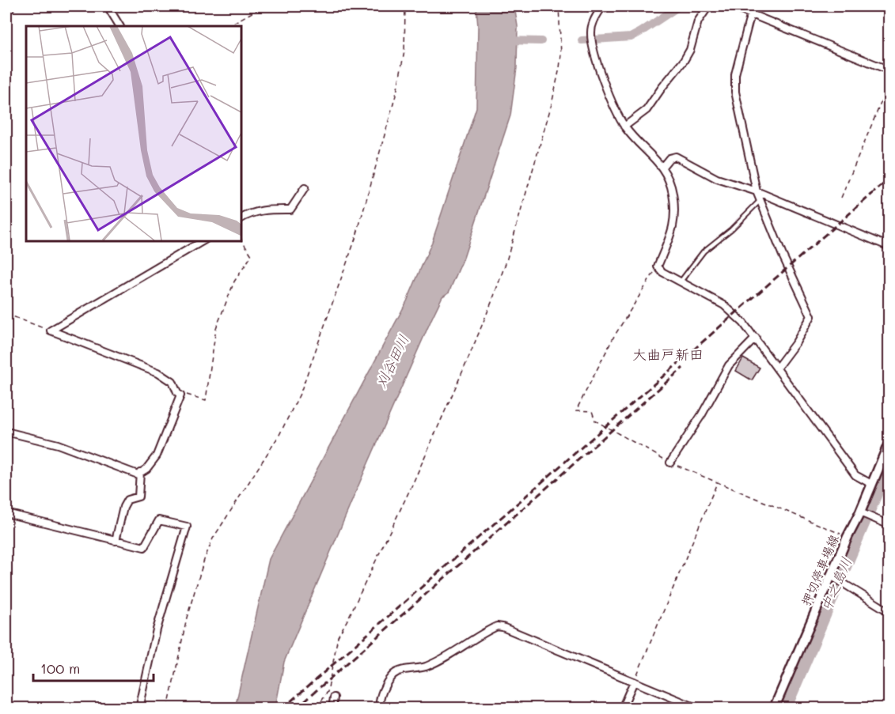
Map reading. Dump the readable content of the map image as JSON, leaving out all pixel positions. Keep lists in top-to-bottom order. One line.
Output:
{"streets":{"main road":["押切停車場線"]},"districts":["大曲戸新田"],"water":["刈谷田川","中之島川"],"scale_bar":"100 m"}
